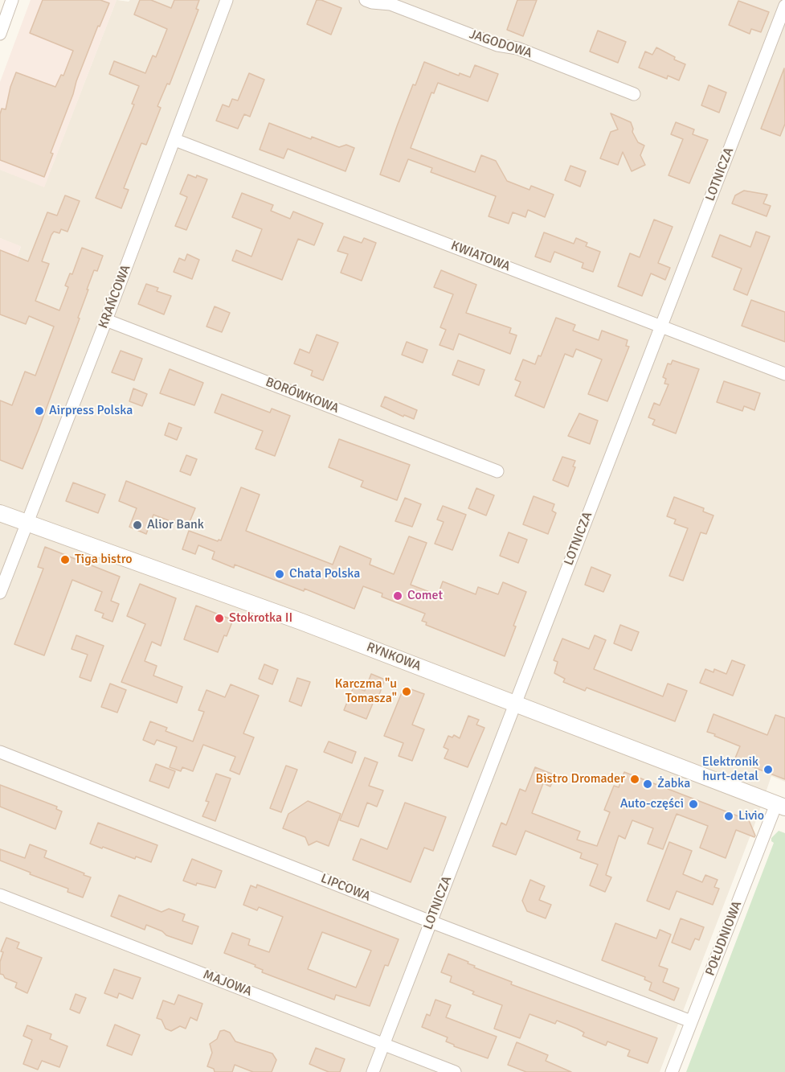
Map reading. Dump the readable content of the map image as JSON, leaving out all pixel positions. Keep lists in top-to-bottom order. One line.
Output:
{"streets":{"street":["JAGODOWA","LOTNICZA","KWIATOWA","KRAŃCOWA","BORÓWKOWA","RYNKOWA","LIPCOWA","POŁUDNIOWA","MAJOWA"]},"crossings":[["LOTNICZA","KWIATOWA"],["LOTNICZA","RYNKOWA"],["LOTNICZA","LIPCOWA"],["LOTNICZA","MAJOWA"],["KWIATOWA","KRAŃCOWA"],["KRAŃCOWA","BORÓWKOWA"],["KRAŃCOWA","RYNKOWA"],["RYNKOWA","POŁUDNIOWA"],["LIPCOWA","POŁUDNIOWA"]],"places":["Airpress Polska","Alior Bank","Tiga bistro","Chata Polska","Comet","Stokrotka II","Karczma \"u Tomasza\"","Elektronik hurt-detal","Bistro Dromader","Żabka","Auto-części","Livio"]}
